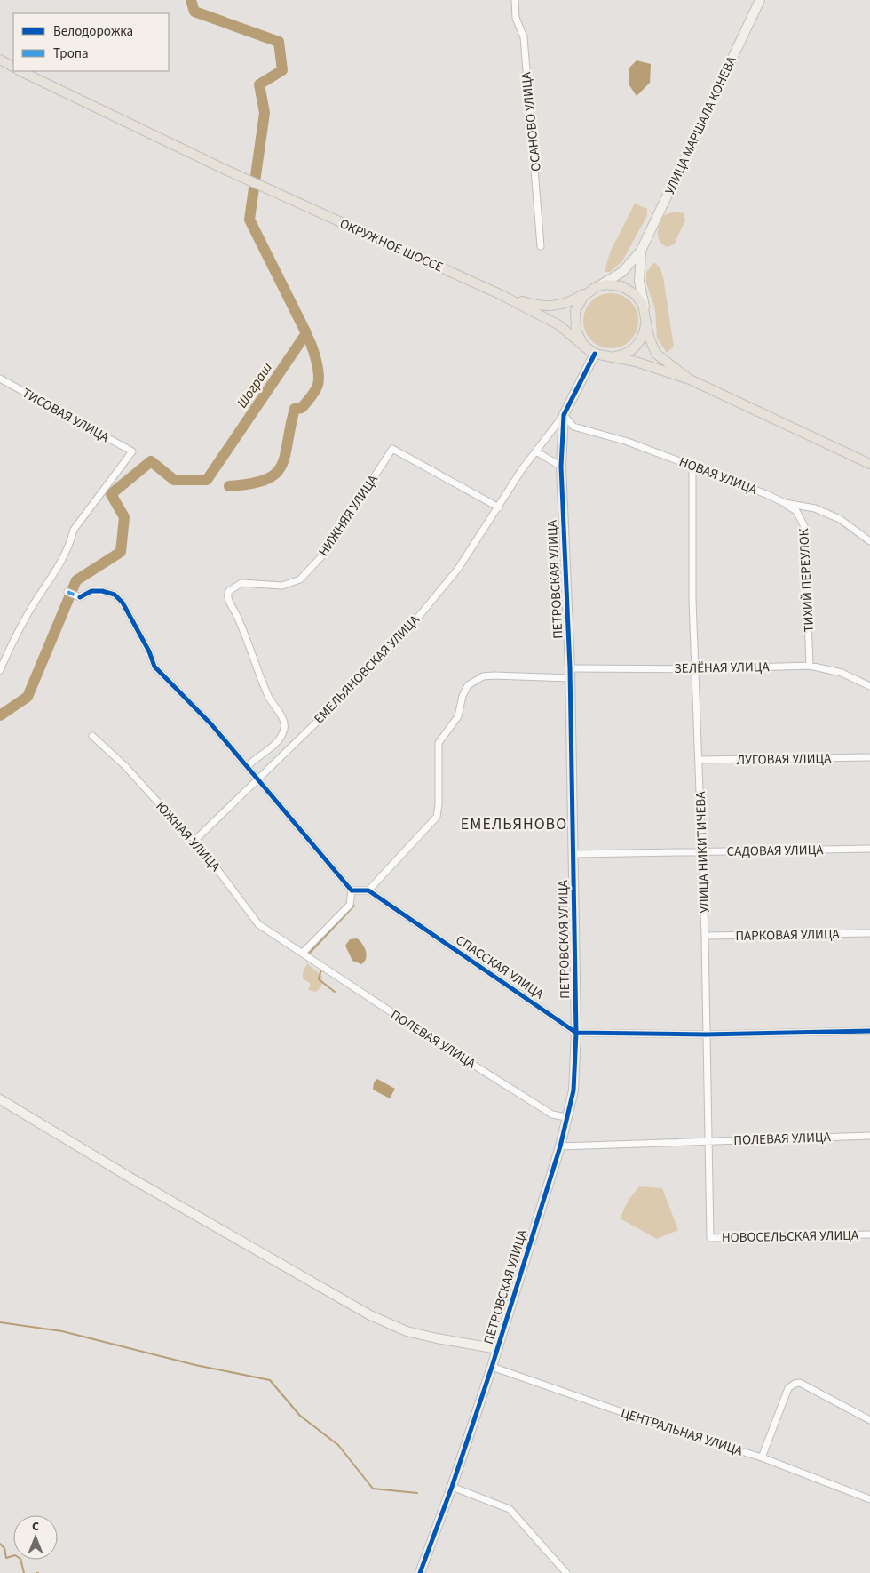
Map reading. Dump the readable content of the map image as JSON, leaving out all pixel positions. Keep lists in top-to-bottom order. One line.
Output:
{"streets":{"main road":["ОКРУЖНОЕ ШОССЕ"],"street":["ОСАНОВО УЛИЦА","УЛИЦА МАРШАЛА КОНЕВА","ТИСОВАЯ УЛИЦА","НОВАЯ УЛИЦА","НИЖНЯЯ УЛИЦА","ПЕТРОВСКАЯ УЛИЦА","ТИХИЙ ПЕРЕУЛОК","ЗЕЛЁНАЯ УЛИЦА","ЕМЕЛЬЯНОВСКАЯ УЛИЦА","ЛУГОВАЯ УЛИЦА","ЮЖНАЯ УЛИЦА","САДОВАЯ УЛИЦА","УЛИЦА НИКИТИЧЕВА","ПАРКОВАЯ УЛИЦА","СПАССКАЯ УЛИЦА","ПОЛЕВАЯ УЛИЦА","НОВОСЕЛЬСКАЯ УЛИЦА","ЦЕНТРАЛЬНАЯ УЛИЦА"]},"crossings":[["ОКРУЖНОЕ ШОССЕ","ПЕТРОВСКАЯ УЛИЦА"],["НОВАЯ УЛИЦА","ПЕТРОВСКАЯ УЛИЦА"],["НОВАЯ УЛИЦА","ТИХИЙ ПЕРЕУЛОК"],["НОВАЯ УЛИЦА","ЕМЕЛЬЯНОВСКАЯ УЛИЦА"],["НОВАЯ УЛИЦА","УЛИЦА НИКИТИЧЕВА"],["НИЖНЯЯ УЛИЦА","ЕМЕЛЬЯНОВСКАЯ УЛИЦА"],["ПЕТРОВСКАЯ УЛИЦА","ЗЕЛЁНАЯ УЛИЦА"],["ПЕТРОВСКАЯ УЛИЦА","ЕМЕЛЬЯНОВСКАЯ УЛИЦА"],["ПЕТРОВСКАЯ УЛИЦА","САДОВАЯ УЛИЦА"],["ПЕТРОВСКАЯ УЛИЦА","СПАССКАЯ УЛИЦА"],["ПЕТРОВСКАЯ УЛИЦА","ПОЛЕВАЯ УЛИЦА"],["ПЕТРОВСКАЯ УЛИЦА","ЦЕНТРАЛЬНАЯ УЛИЦА"],["ТИХИЙ ПЕРЕУЛОК","ЗЕЛЁНАЯ УЛИЦА"],["ЗЕЛЁНАЯ УЛИЦА","УЛИЦА НИКИТИЧЕВА"],["ЕМЕЛЬЯНОВСКАЯ УЛИЦА","ЮЖНАЯ УЛИЦА"],["ЛУГОВАЯ УЛИЦА","УЛИЦА НИКИТИЧЕВА"],["ЮЖНАЯ УЛИЦА","ПОЛЕВАЯ УЛИЦА"],["САДОВАЯ УЛИЦА","УЛИЦА НИКИТИЧЕВА"],["УЛИЦА НИКИТИЧЕВА","ПАРКОВАЯ УЛИЦА"],["УЛИЦА НИКИТИЧЕВА","ПОЛЕВАЯ УЛИЦА"],["УЛИЦА НИКИТИЧЕВА","НОВОСЕЛЬСКАЯ УЛИЦА"]],"districts":["ЕМЕЛЬЯНОВО"],"water":["Шограш"],"legend":["Велодорожка","Тропа"],"north":"top"}
